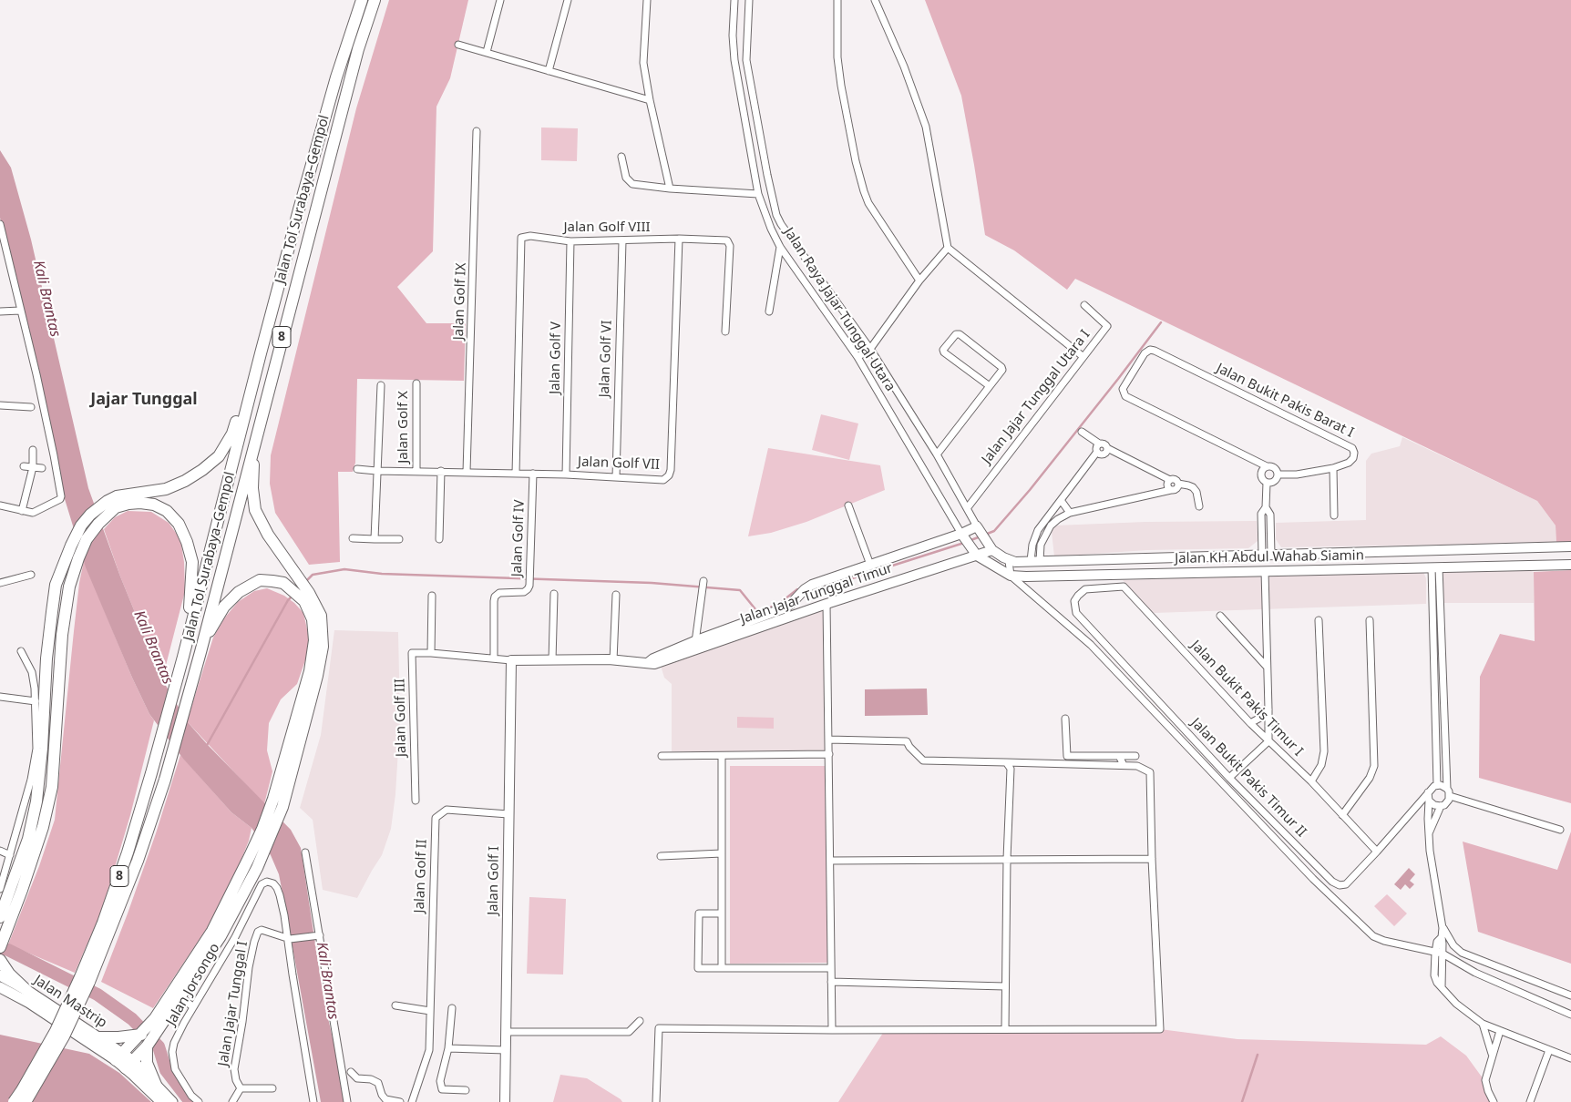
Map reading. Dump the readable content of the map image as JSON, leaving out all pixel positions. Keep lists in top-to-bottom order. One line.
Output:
{"streets":{"highway":["Jalan Tol Surabaya–Gempol","8"],"main road":["Jalan Raya Jajar Tunggal Utara","Jalan KH Abdul Wahab Siamin","Jalan Jajar Tunggal Timur","Jalan Golf I","Jalan Mastrip"],"street":["Jalan Golf VIII","Jalan Golf IX","Jalan Golf V","Jalan Golf VI","Jalan Jajar Tunggal Utara I","Jalan Bukit Pakis Barat I","Jalan Golf X","Jalan Golf VII","Jalan Golf IV","Jalan Bukit Pakis Timur I","Jalan Golf III","Jalan Bukit Pakis Timur II","Jalan Golf II","Jalan Jorsongo","Jalan Jajar Tunggal I"]},"crossings":[["Jalan Golf VIII","Jalan Golf V"],["Jalan Golf VIII","Jalan Golf VI"],["Jalan Golf VIII","Jalan Golf VII"],["Jalan Golf IX","Jalan Golf VII"],["Jalan Raya Jajar Tunggal Utara","Jalan Jajar Tunggal Utara I"],["Jalan Raya Jajar Tunggal Utara","Jalan KH Abdul Wahab Siamin"],["Jalan Raya Jajar Tunggal Utara","Jalan Jajar Tunggal Timur"],["Jalan Golf V","Jalan Golf VII"],["Jalan Golf VI","Jalan Golf VII"],["Jalan Golf X","Jalan Golf VII"],["Jalan Golf VII","Jalan Golf IV"],["Jalan Golf IV","Jalan Golf III"],["Jalan KH Abdul Wahab Siamin","Jalan Jajar Tunggal Timur"],["Jalan Jajar Tunggal Timur","Jalan Golf III"],["Jalan Jajar Tunggal Timur","Jalan Golf I"],["Jalan Bukit Pakis Timur I","Jalan Bukit Pakis Timur II"],["Jalan Golf III","Jalan Golf I"],["Jalan Golf II","Jalan Golf I"],["Jalan Jorsongo","Jalan Jajar Tunggal I"]],"districts":["Jajar Tunggal"],"water":["Kali Brantas"]}
